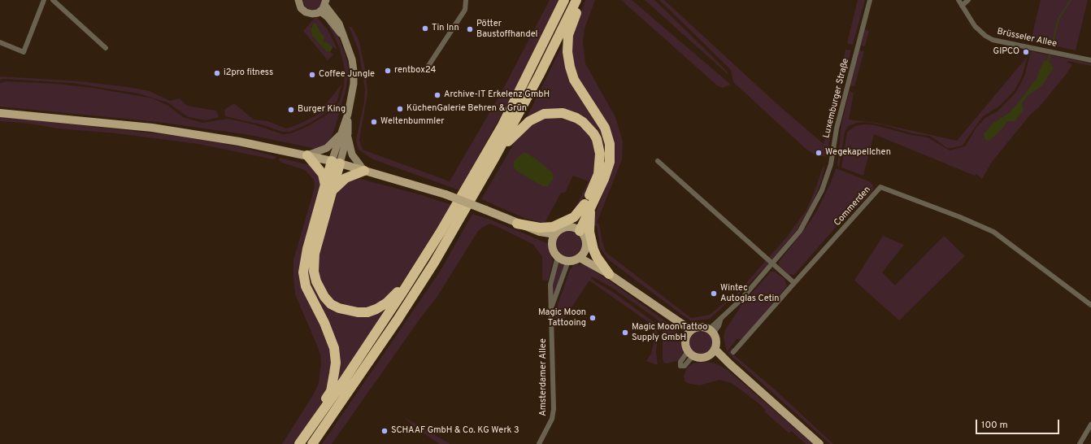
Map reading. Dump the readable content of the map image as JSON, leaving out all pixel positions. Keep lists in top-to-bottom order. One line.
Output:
{"streets":{"street":["Brüsseler Allee","Luxemburger Straße","Commerden","Amsterdamer Allee"]},"places":["Tin Inn","Pötter Baustoffhandel","GIPCO","rentbox24","i2pro fitness","Coffee Jungle","Archive-IT Erkelenz GmbH","KüchenGalerie Behren & Grün","Burger King","Weltenbummler","Wegekapellchen","Wintec Autoglas Cetin","Magic Moon Tattooing","Magic Moon Tattoo Supply GmbH","SCHAAF GmbH & Co. KG Werk 3"],"scale_bar":"100 m"}
